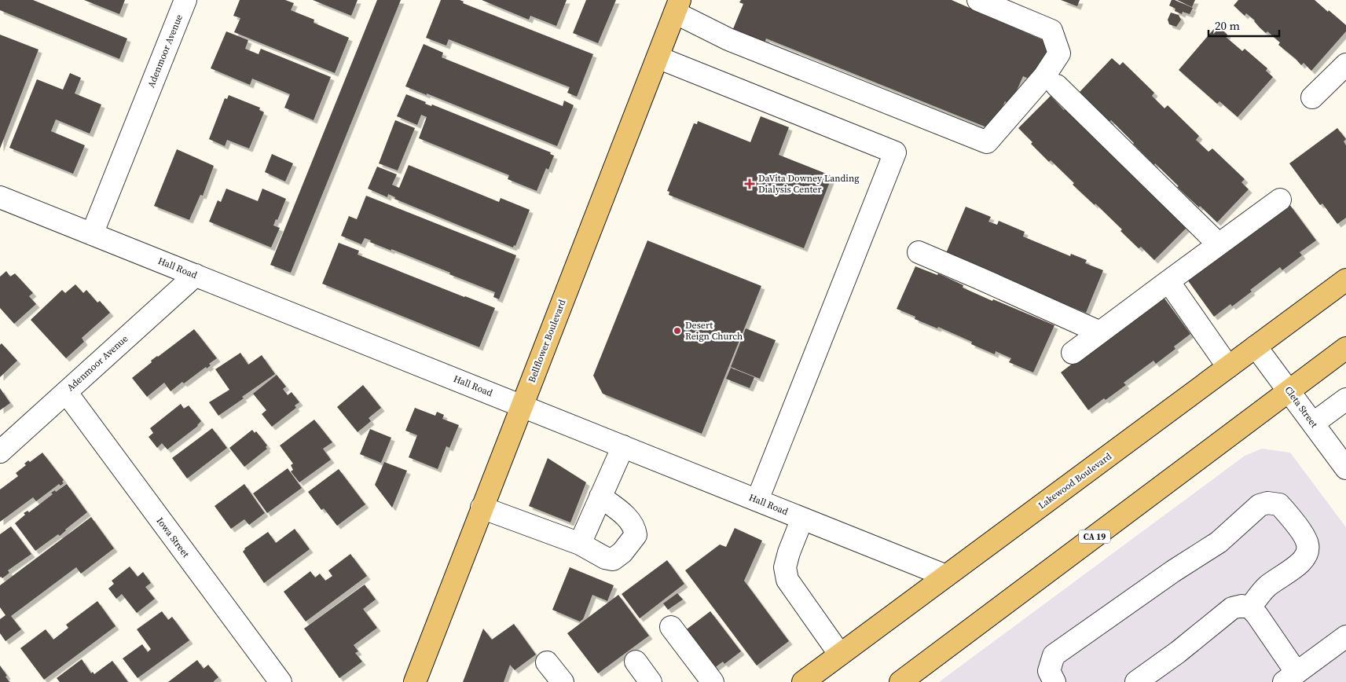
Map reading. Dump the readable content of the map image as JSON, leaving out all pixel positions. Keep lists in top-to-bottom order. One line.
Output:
{"streets":{"main road":["Bellflower Boulevard","Lakewood Boulevard","CA 19"],"street":["Adenmoor Avenue","Hall Road","Cleta Street","Iowa Street"]},"crossings":[["Adenmoor Avenue","Hall Road"],["Adenmoor Avenue","Iowa Street"],["Hall Road","Bellflower Boulevard"],["Hall Road","Lakewood Boulevard"],["Cleta Street","Lakewood Boulevard"],["Cleta Street","CA 19"]],"places":{"health":["DaVita Downey Landing Dialysis Center"],"other":["Desert Reign Church"]},"scale_bar":"20 m"}
